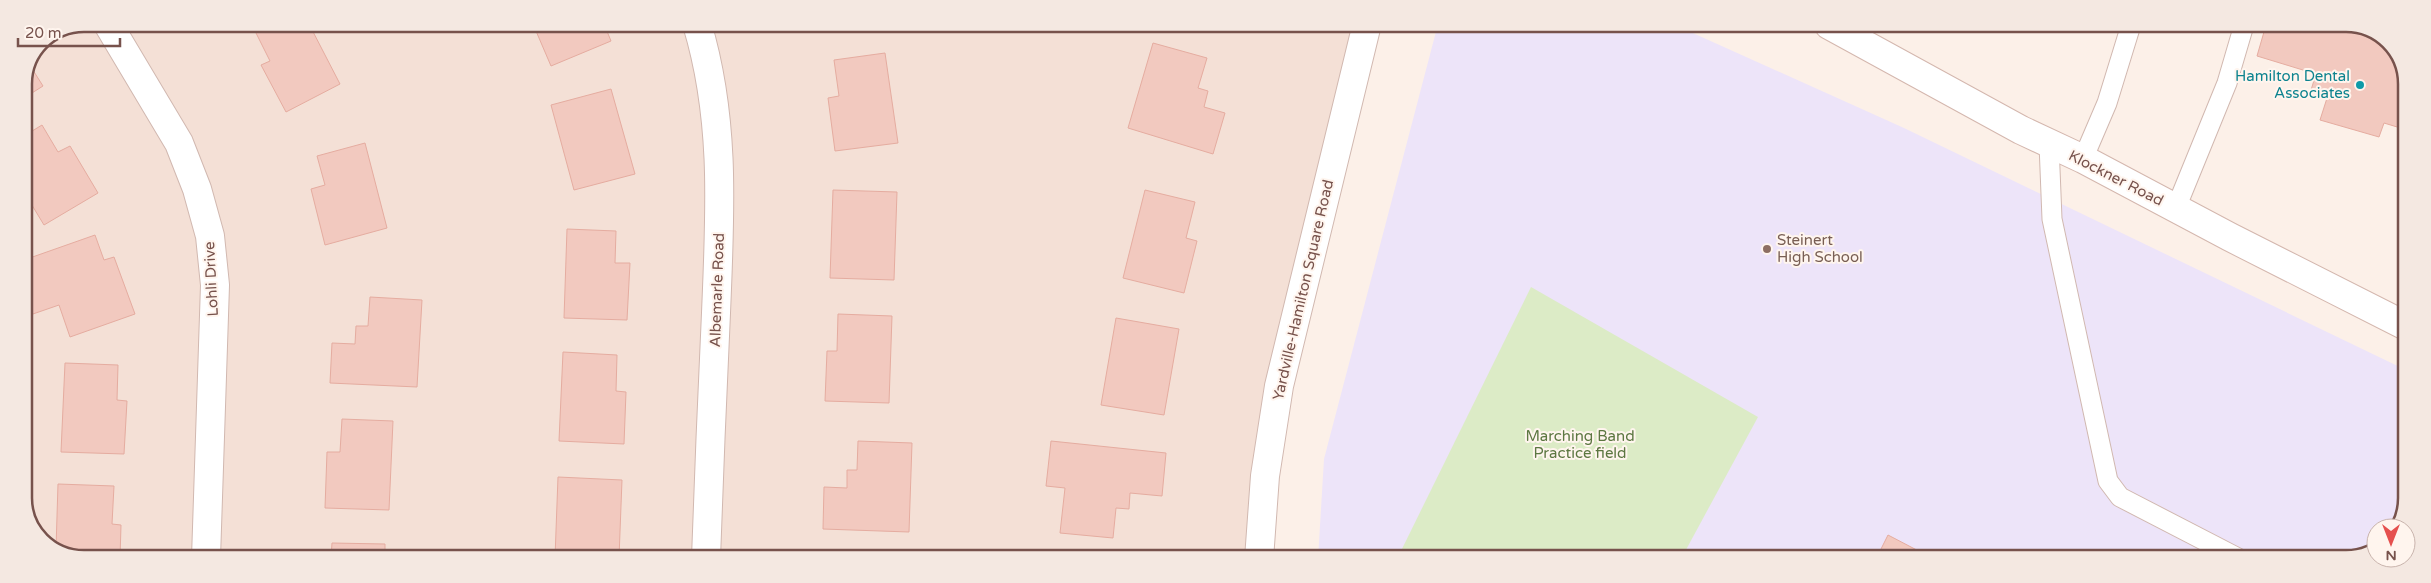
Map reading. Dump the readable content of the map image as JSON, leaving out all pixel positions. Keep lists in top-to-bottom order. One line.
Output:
{"streets":{"street":["Klockner Road","Lohli Drive","Albemarle Road","Yardville-Hamilton Square Road"]},"parks":["Marching Band Practice field"],"places":["Hamilton Dental Associates","Steinert High School"],"scale_bar":"20 m","north":"bottom"}
